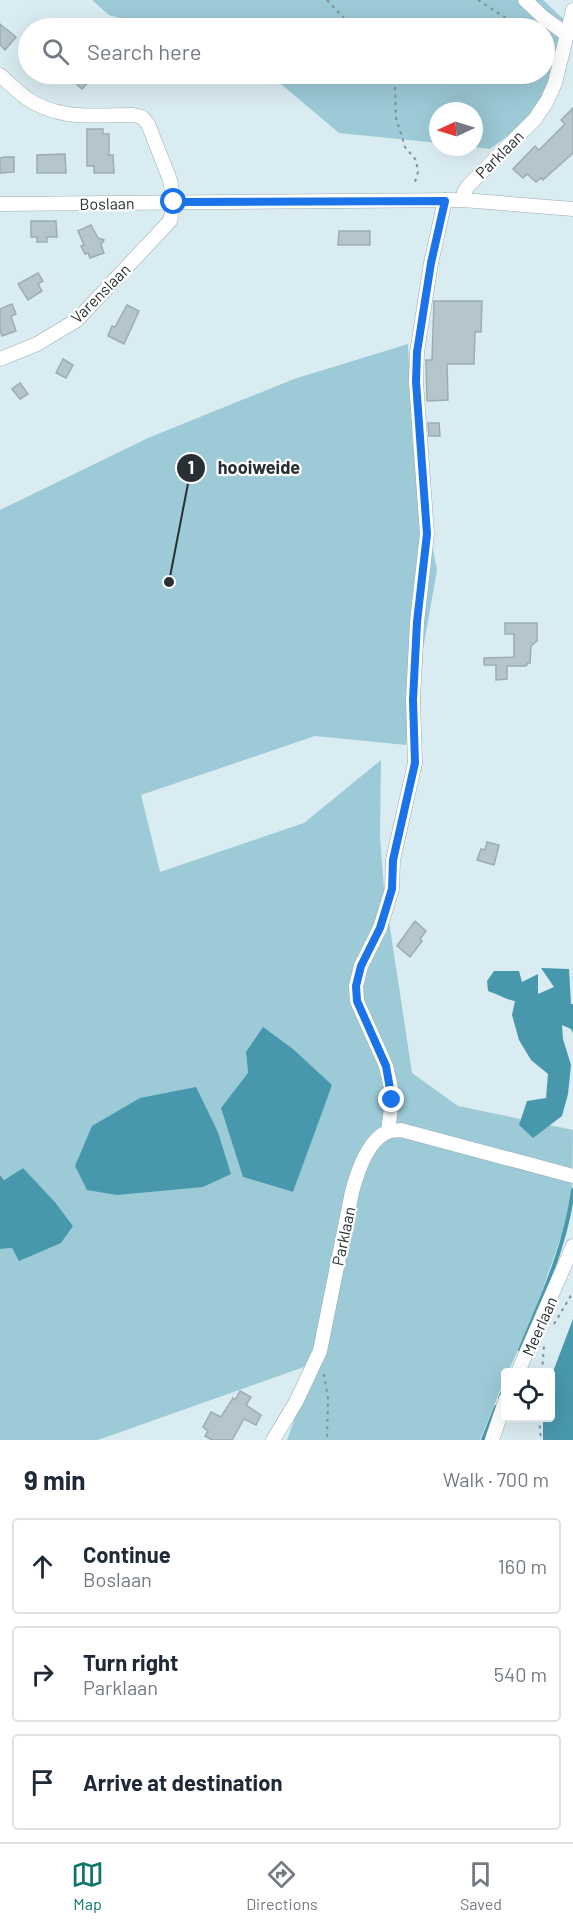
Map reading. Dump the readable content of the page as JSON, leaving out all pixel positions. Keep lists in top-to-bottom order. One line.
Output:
{"streets":{"street":["Parklaan","Boslaan","Varenslaan","Meerlaan"]},"crossings":[["Parklaan","Boslaan"],["Boslaan","Varenslaan"]],"places":["hooiweide"],"north":"left","page":{"search":"Search here","heading":["9 min","Walk · 700 m"],"list":[["Continue","Boslaan","160 m"],["Turn right","Parklaan","540 m"],"Arrive at destination"],"nav":["Map","Directions","Saved"]}}
